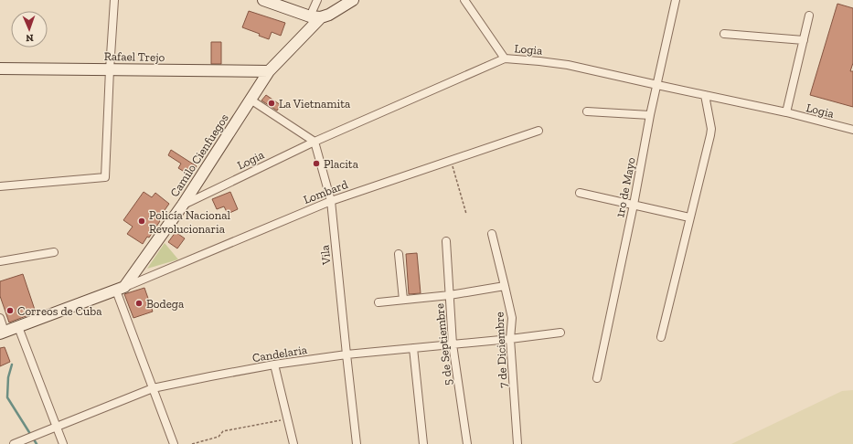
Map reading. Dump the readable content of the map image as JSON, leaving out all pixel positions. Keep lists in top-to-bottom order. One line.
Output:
{"streets":{"main road":["Rafael Trejo","Camilo Cienfuegos"],"street":["Logia","1ro de Mayo","Lombard","Vila","5 de Septiembre","7 de Diciembre","Candelaria"]},"crossings":[["Logia","Camilo Cienfuegos"],["Logia","1ro de Mayo"],["Logia","Vila"],["Rafael Trejo","Camilo Cienfuegos"],["Camilo Cienfuegos","Lombard"],["Lombard","Vila"],["Vila","Candelaria"],["5 de Septiembre","Candelaria"],["7 de Diciembre","Candelaria"]],"places":["La Vietnamita","Placita","Policía Nacional Revolucionaria","Bodega","Correos de Cuba"],"north":"bottom"}
